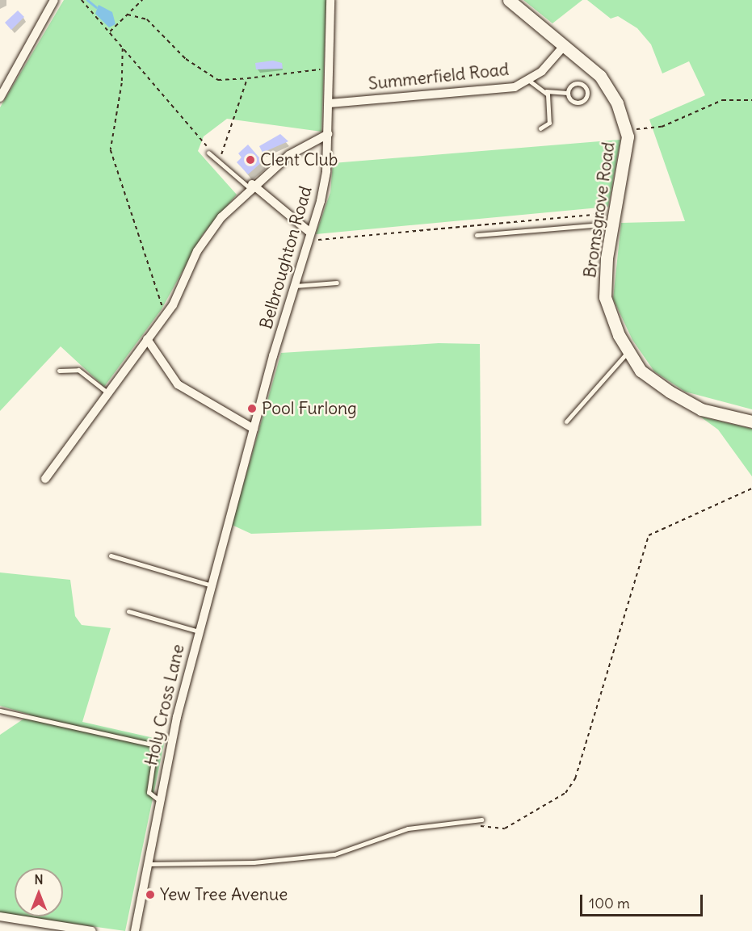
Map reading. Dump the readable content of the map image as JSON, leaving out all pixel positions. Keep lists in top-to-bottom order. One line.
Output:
{"streets":{"street":["Summerfield Road","Bromsgrove Road","Belbroughton Road","Holy Cross Lane"]},"crossings":[["Summerfield Road","Bromsgrove Road"],["Summerfield Road","Belbroughton Road"],["Belbroughton Road","Holy Cross Lane"]],"places":["Clent Club","Pool Furlong","Yew Tree Avenue"],"scale_bar":"100 m","north":"top"}
